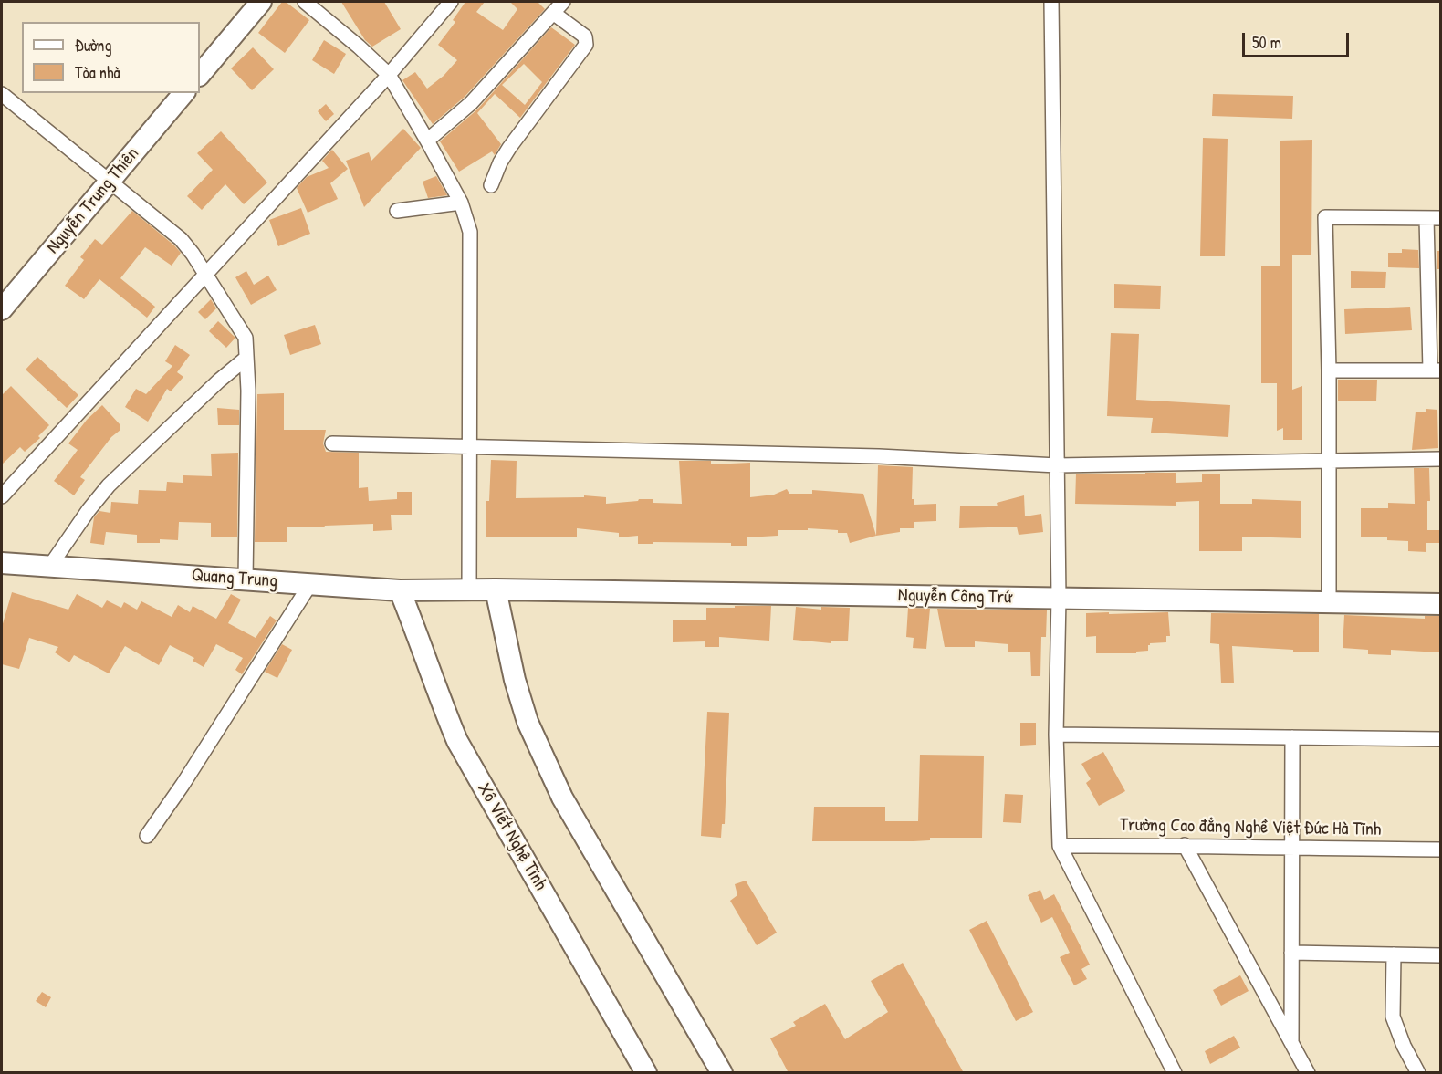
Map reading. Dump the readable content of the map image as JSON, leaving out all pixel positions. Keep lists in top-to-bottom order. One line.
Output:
{"streets":{"street":["Nguyễn Trung Thiên","Quang Trung","Nguyễn Công Trứ","Trường Cao đẳng Nghề Việt Đức Hà Tĩnh","Xô Viết Nghệ Tĩnh"]},"crossings":[["Quang Trung","Nguyễn Công Trứ"],["Quang Trung","Xô Viết Nghệ Tĩnh"]],"legend":["Đường","Tòa nhà"],"scale_bar":"50 m"}
